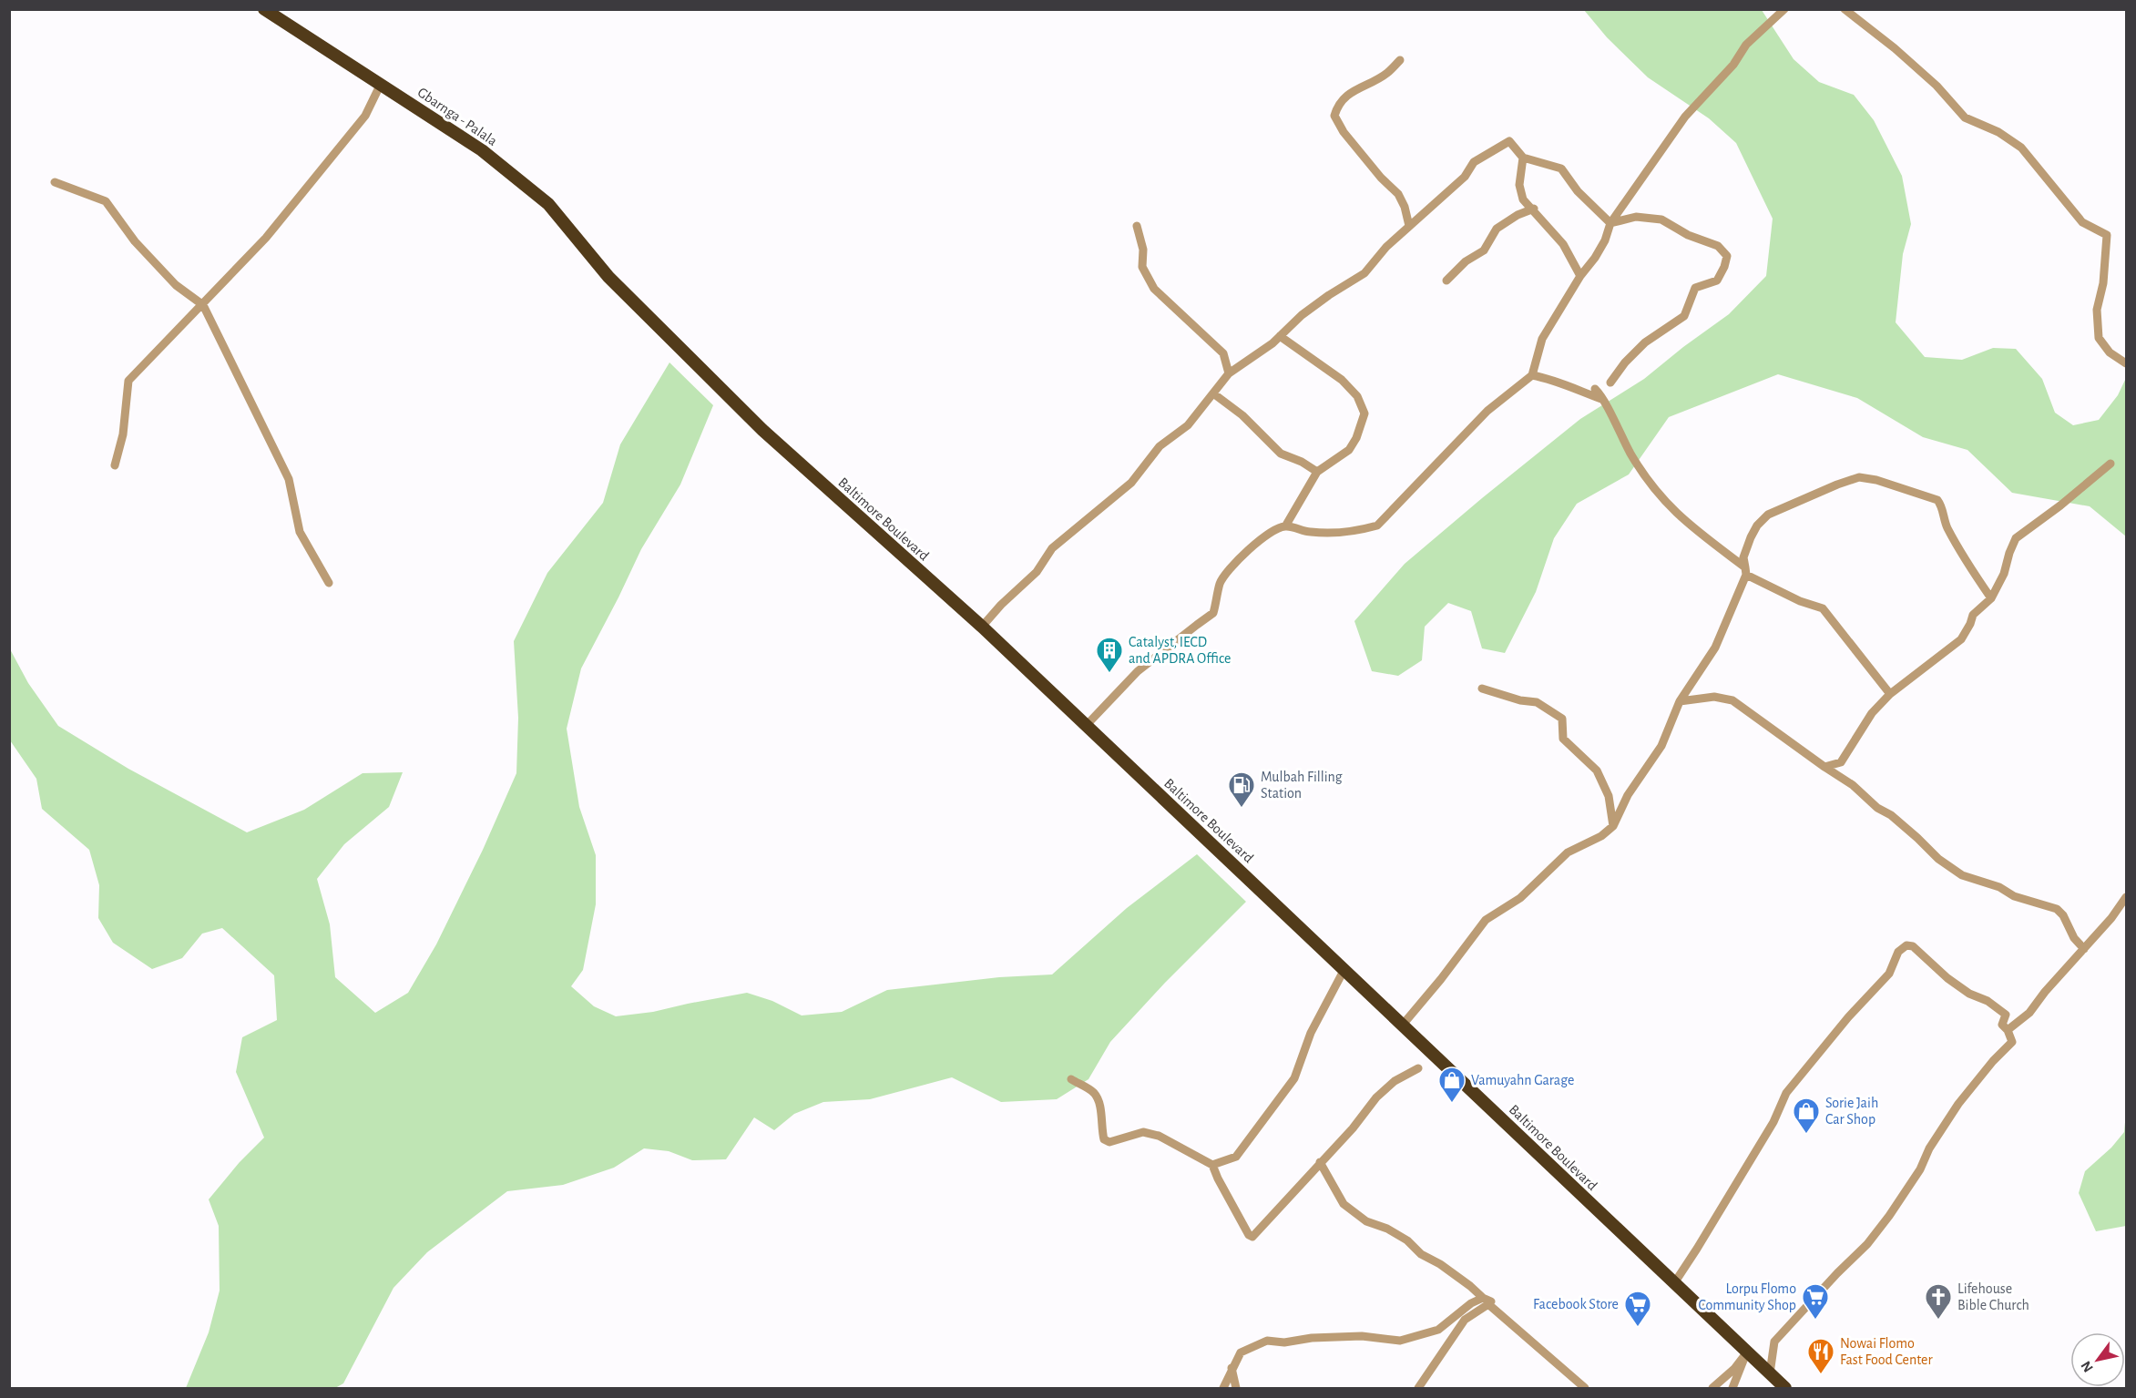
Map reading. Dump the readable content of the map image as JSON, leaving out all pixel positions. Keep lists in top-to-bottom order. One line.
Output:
{"streets":{"highway":["Gbarnga - Palala","Baltimore Boulevard"]},"crossings":[["Gbarnga - Palala","Baltimore Boulevard"]],"places":{"building":["Catalyst, IECD and APDRA Office"],"fuel station":["Mulbah Filling Station"],"shop":["Vamuyahn Garage","Sorie Jaih Car Shop"],"supermarket":["Lorpu Flomo Community Shop","Facebook Store"],"church":["Lifehouse Bible Church"],"restaurant":["Nowai Flomo Fast Food Center"]},"north":"bottom left"}
